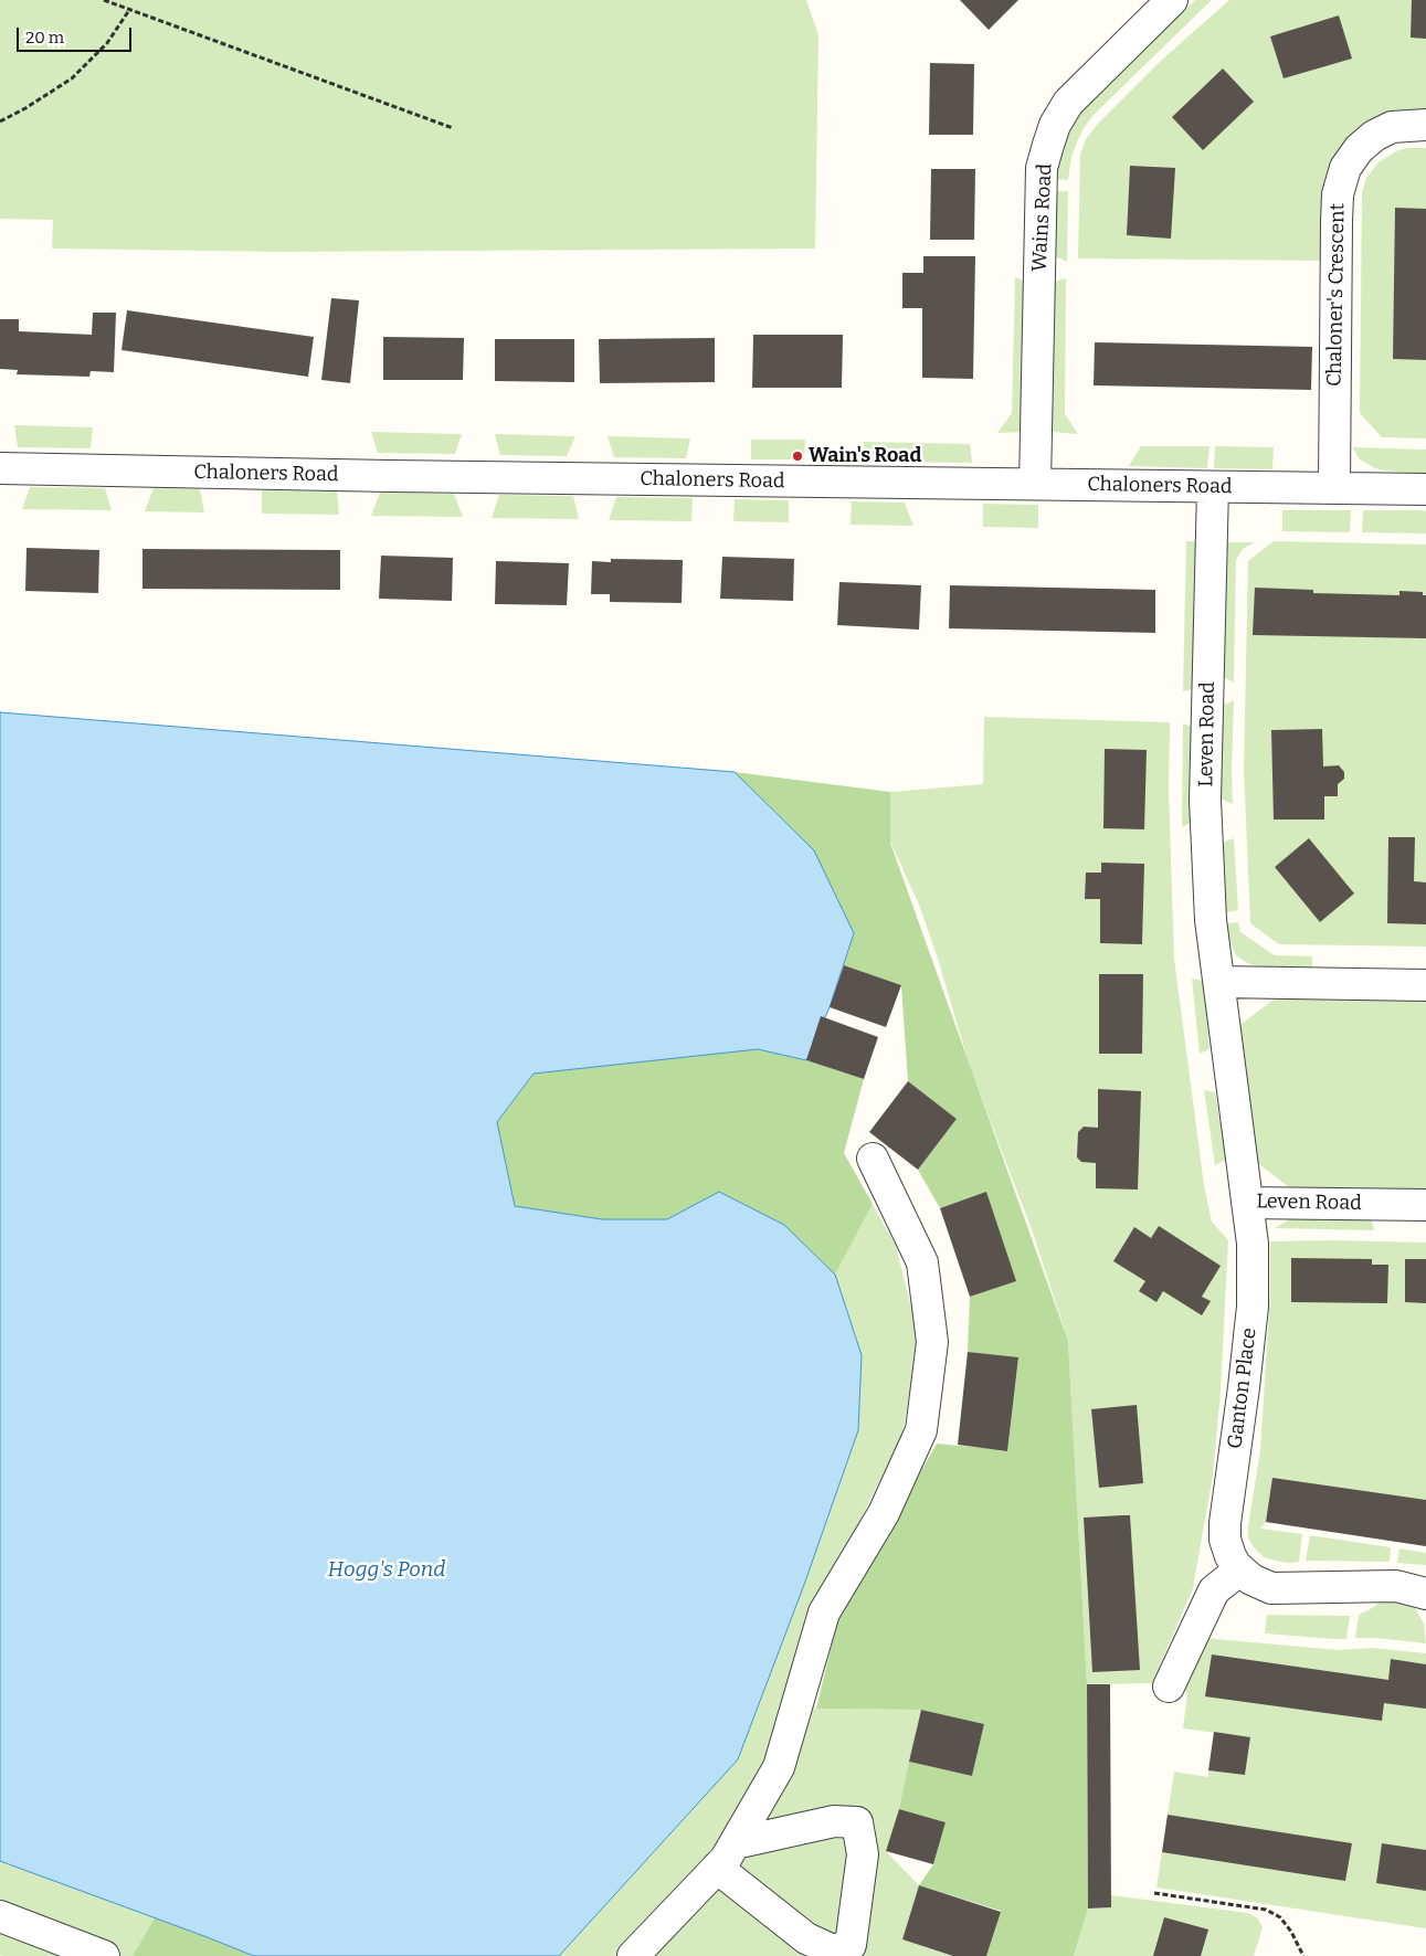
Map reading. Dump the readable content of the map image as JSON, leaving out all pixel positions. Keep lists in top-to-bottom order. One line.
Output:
{"streets":{"street":["Wains Road","Chaloner's Crescent","Chaloners Road","Leven Road","Ganton Place"]},"crossings":[["Wains Road","Chaloners Road"],["Chaloner's Crescent","Chaloners Road"],["Chaloners Road","Leven Road"],["Leven Road","Ganton Place"]],"water":["Hogg's Pond"],"places":["Wain's Road"],"scale_bar":"20 m"}
